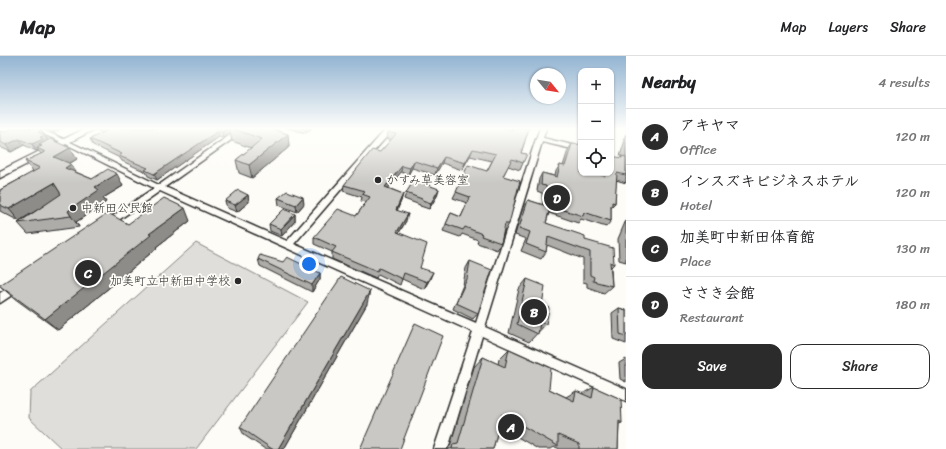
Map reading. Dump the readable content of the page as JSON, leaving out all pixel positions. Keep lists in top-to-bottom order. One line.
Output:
{"places":["かすみ草美容室","中新田公民館","加美町立中新田中学校"],"north":"bottom right","page":{"header":"Map","nav":["Map","Layers","Share"],"heading":["Nearby","4 results"],"map_buttons":["+","−"],"list":[{"mark":"A","name":"アキヤマ","note":"Office","value":"120 m"},{"mark":"B","name":"インスズキビジネスホテル","note":"Hotel","value":"120 m"},{"mark":"C","name":"加美町中新田体育館","note":"Place","value":"130 m"},{"mark":"D","name":"ささき会館","note":"Restaurant","value":"180 m"}],"pins":["D","C","B","A"],"buttons":["Save","Share"]}}
